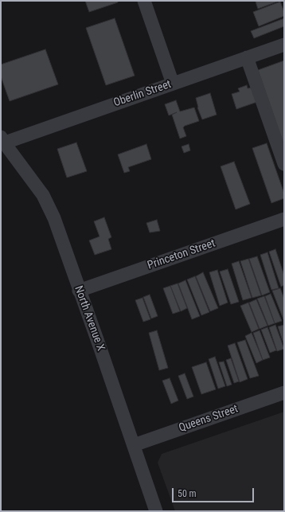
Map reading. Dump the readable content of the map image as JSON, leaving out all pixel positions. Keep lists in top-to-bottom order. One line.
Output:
{"streets":{"street":["Oberlin Street","Princeton Street","North Avenue X","Queens Street"]},"crossings":[["Oberlin Street","North Avenue X"],["Princeton Street","North Avenue X"],["North Avenue X","Queens Street"]],"scale_bar":"50 m"}
